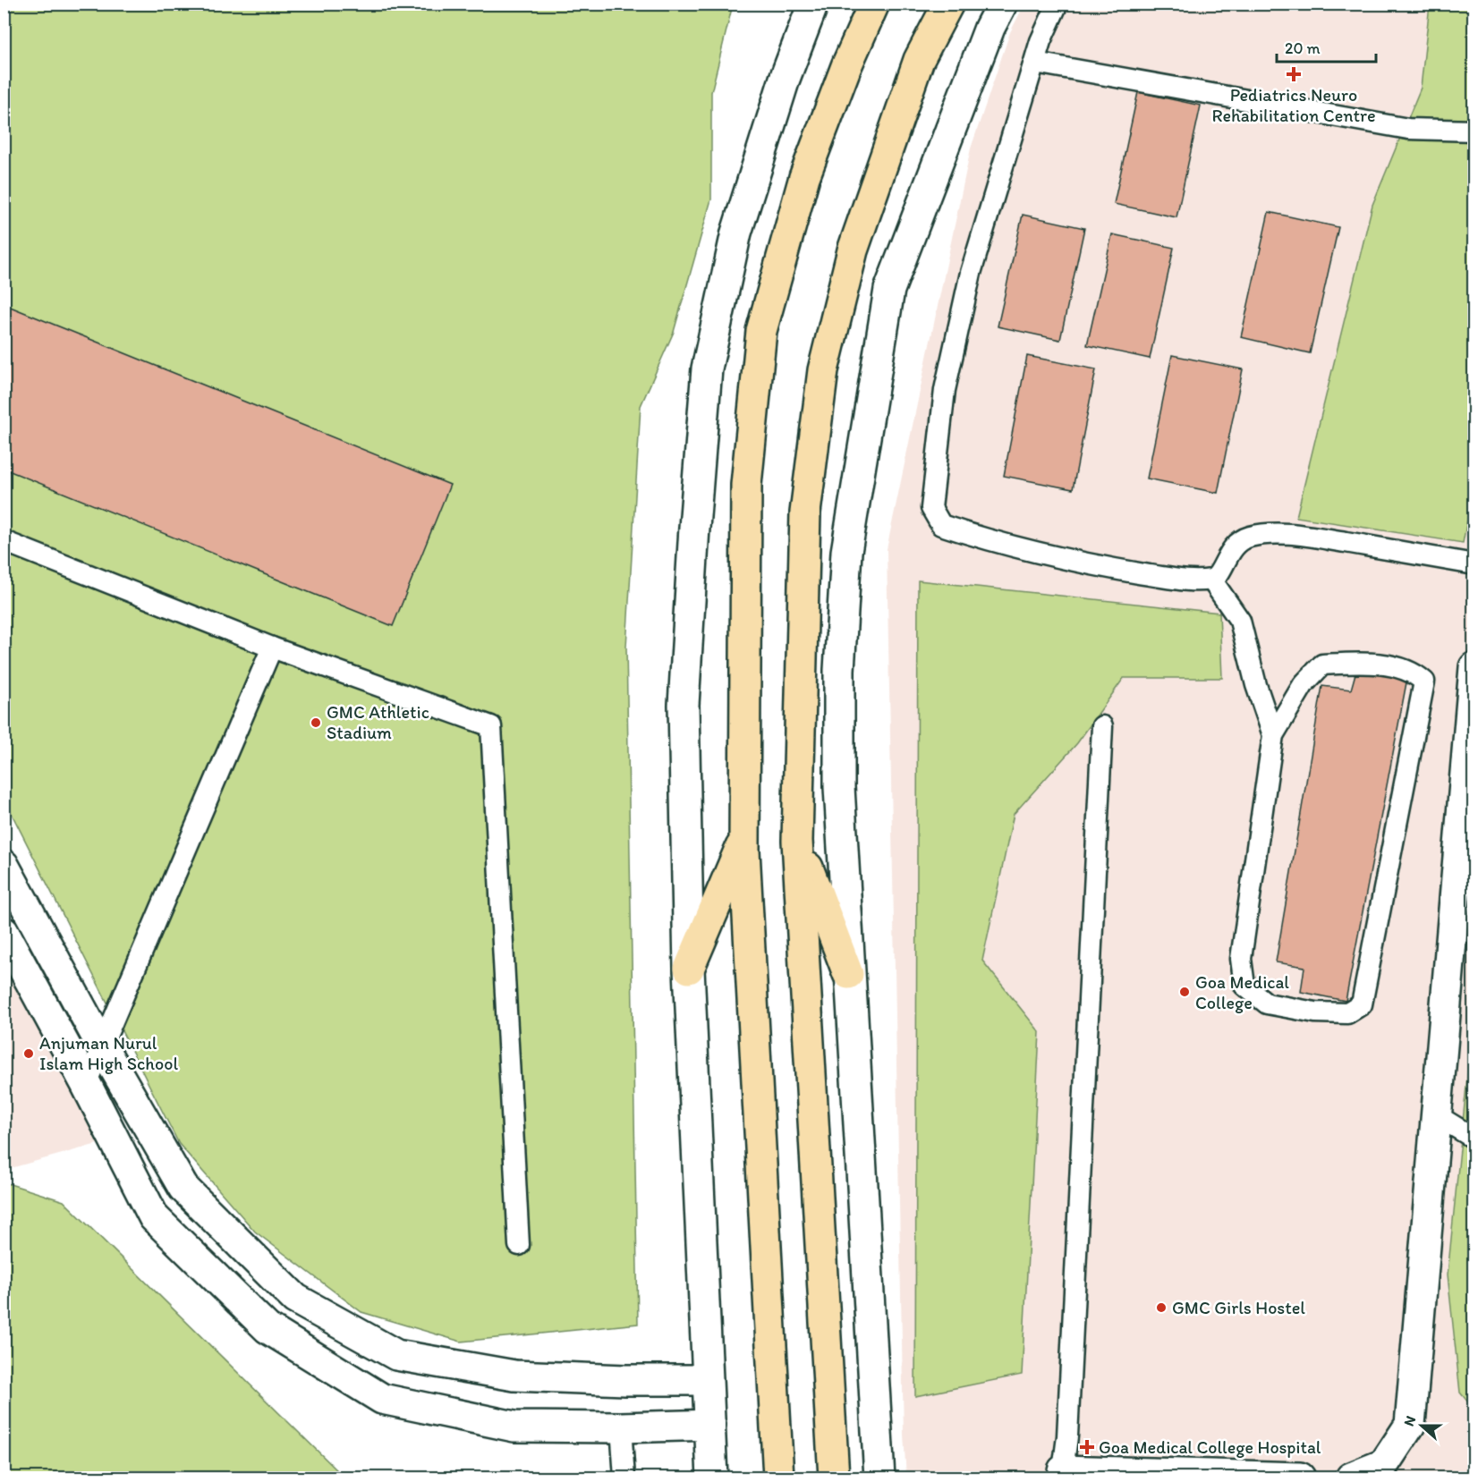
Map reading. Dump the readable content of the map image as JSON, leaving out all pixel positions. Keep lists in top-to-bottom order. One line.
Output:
{"places":{"health":["Pediatrics Neuro Rehabilitation Centre","Goa Medical College Hospital"],"other":["GMC Athletic Stadium","Goa Medical College","Anjuman Nurul Islam High School","GMC Girls Hostel"]},"scale_bar":"20 m","north":"left"}
